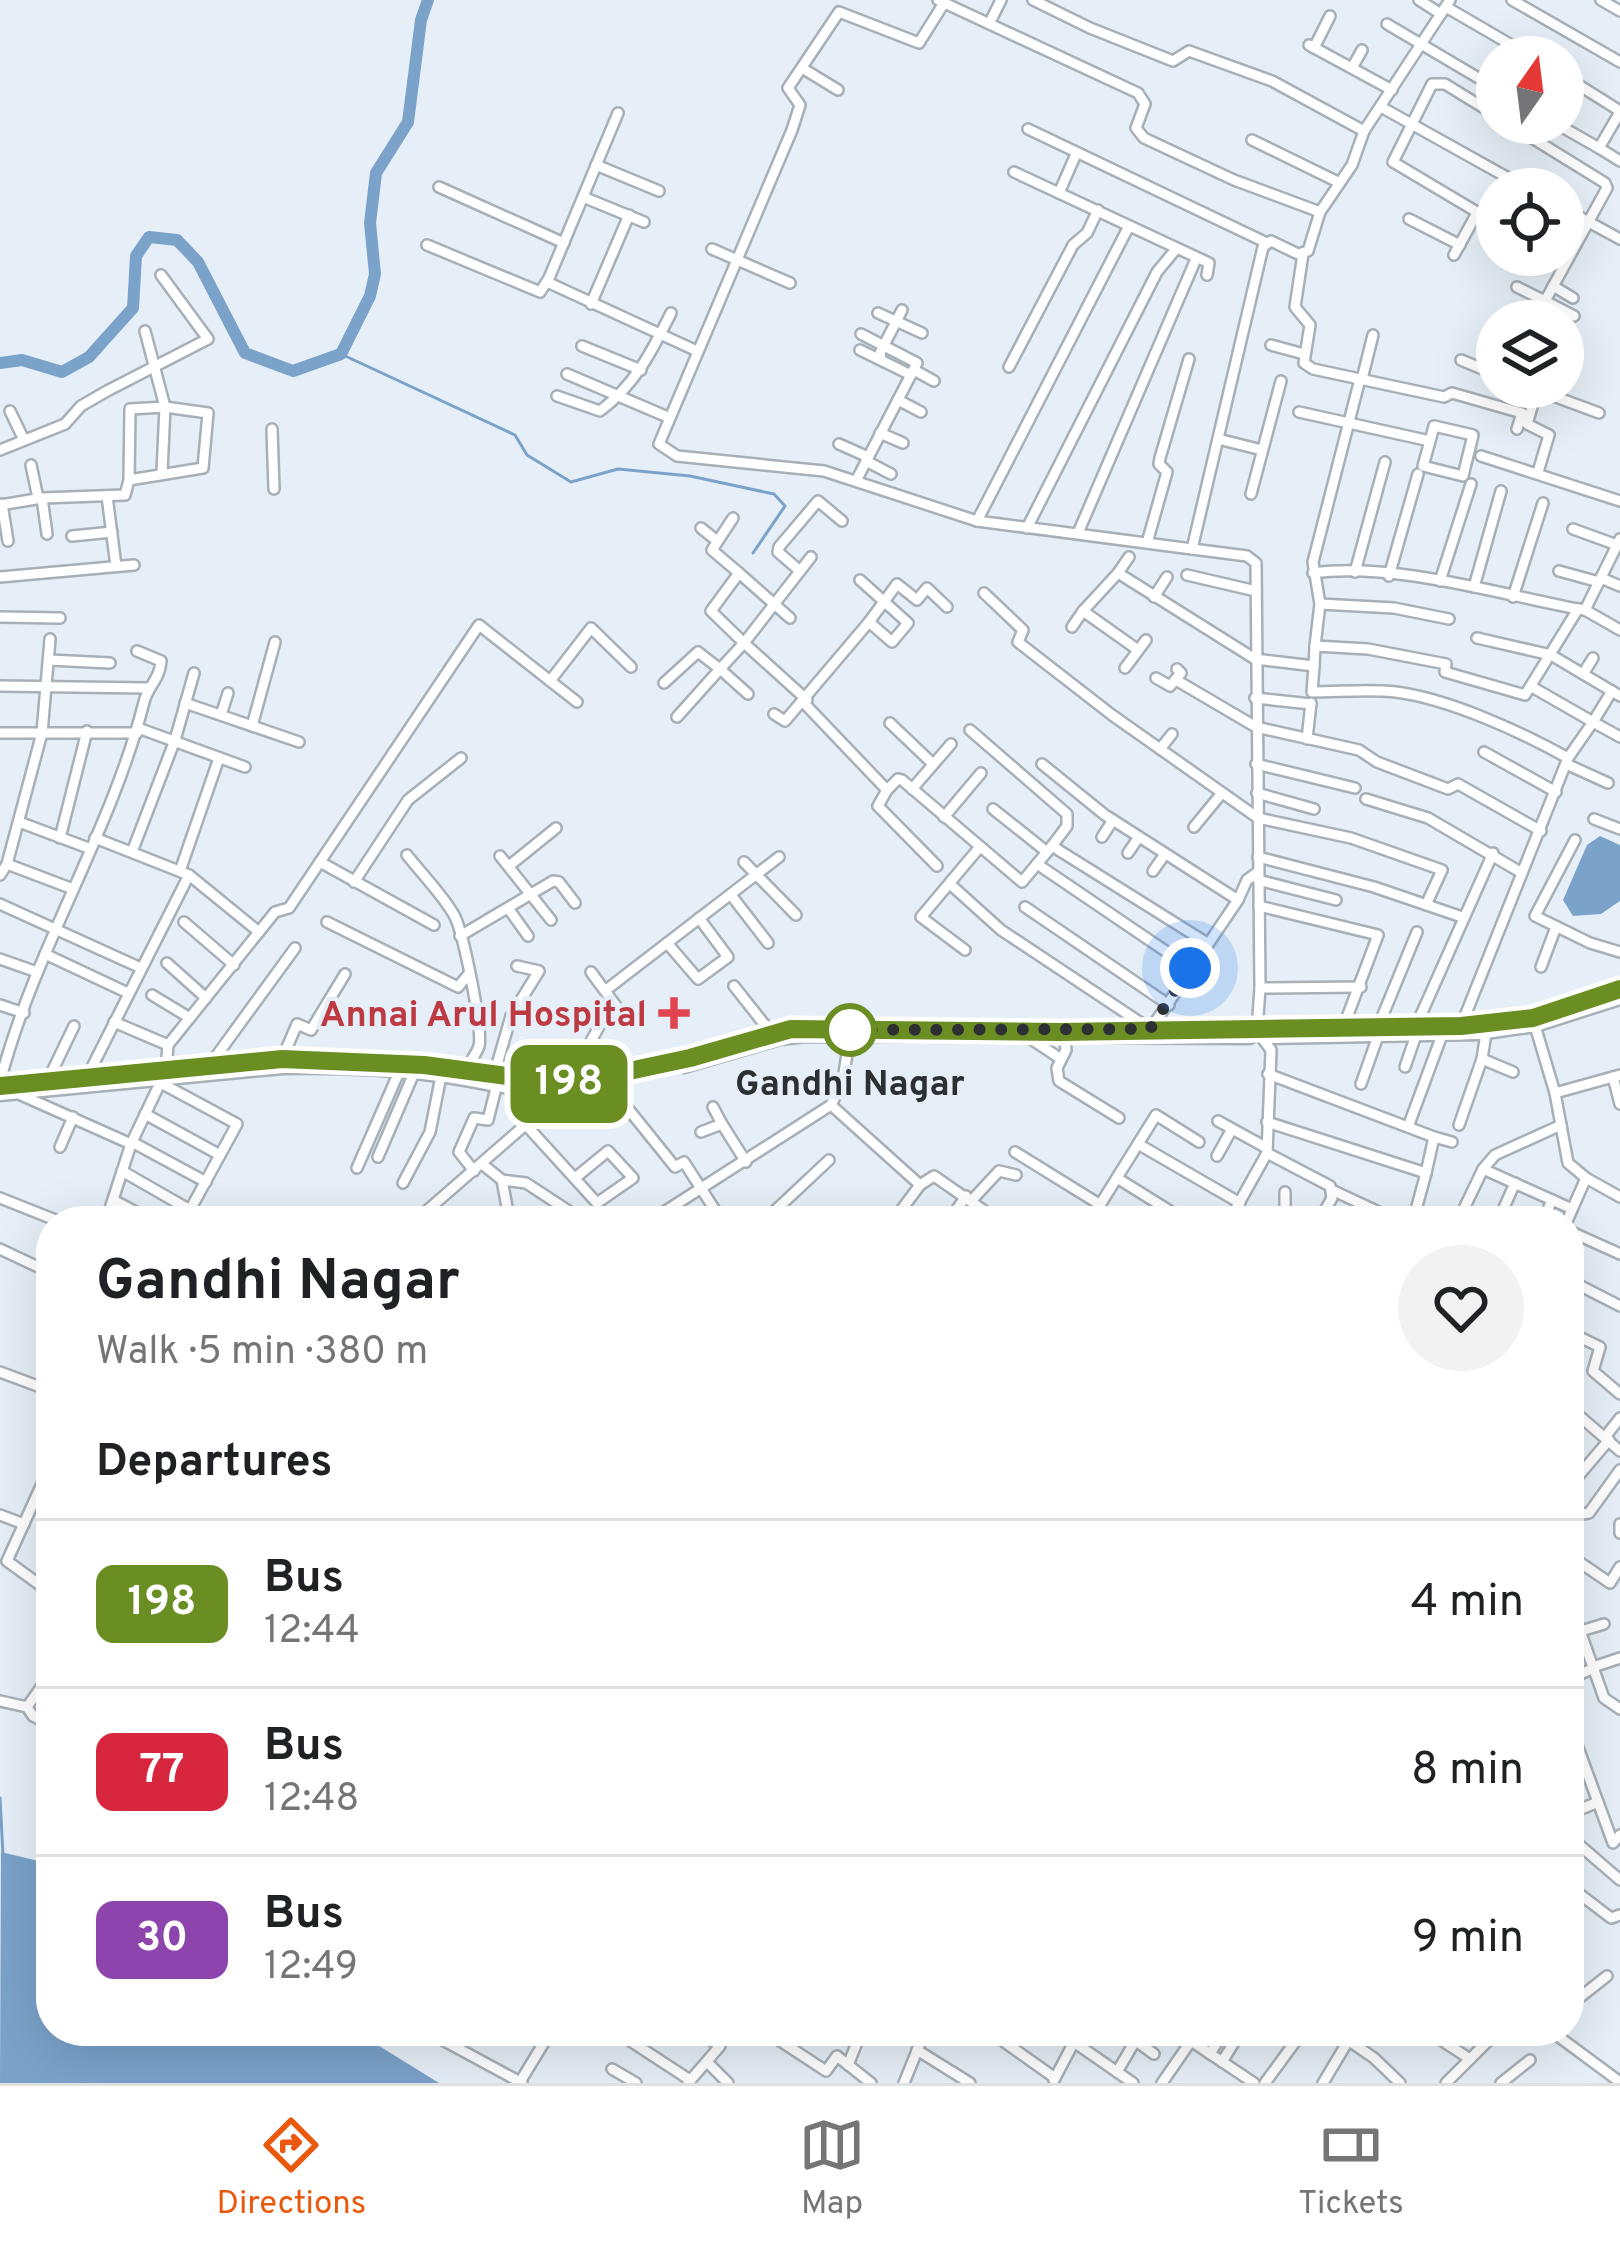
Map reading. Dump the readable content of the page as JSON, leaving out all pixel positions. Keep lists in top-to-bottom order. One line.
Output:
{"places":{"health":["Annai Arul Hospital"],"other":["Gandhi Nagar"]},"lines":["bus line 198"],"north":"top","page":{"on_map":"198","heading":[["Gandhi Nagar","Walk · 5 min · 380 m"],"Departures"],"list":[{"mark":"198","name":"Bus","note":"12:44","value":"4 min"},{"mark":"77","name":"Bus","note":"12:48","value":"8 min"},{"mark":"30","name":"Bus","note":"12:49","value":"9 min"}],"tabs":["Directions","Map","Tickets"]}}
